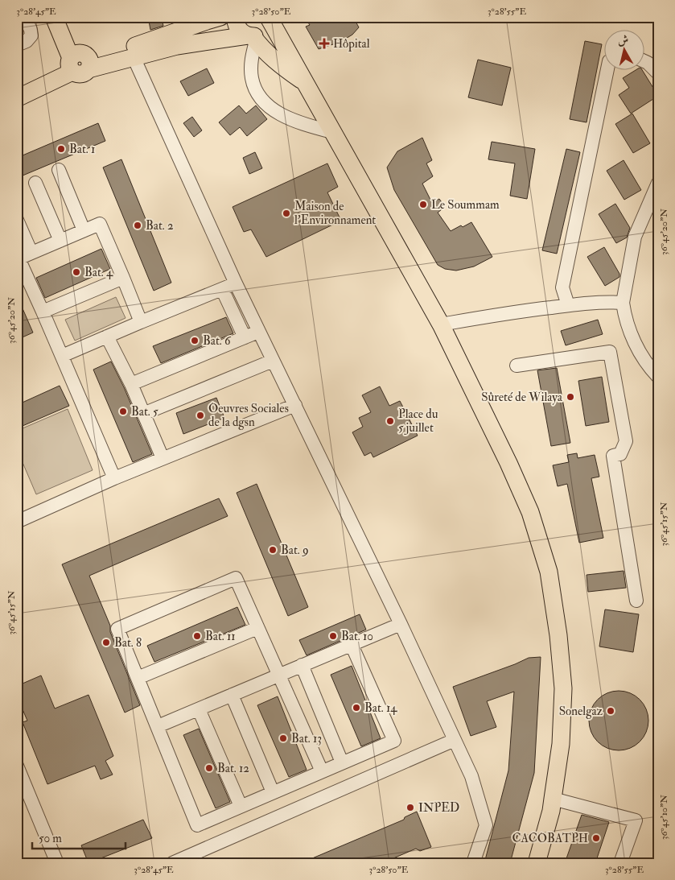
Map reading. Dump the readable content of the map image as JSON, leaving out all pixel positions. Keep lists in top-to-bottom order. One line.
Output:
{"places":{"health":["Hôpital"],"other":["Bat. 1","Le Soummam","Maison de l'Environnament","Bat. 2","Bat. 4","Bat. 6","Sûreté de Wilaya","Bat. 5","Oeuvres Sociales de la dgsn","Place du 5 juillet","Bat. 9","Bat. 11","Bat. 10","Bat. 8","Bat. 14","Sonelgaz","Bat. 13","Bat. 12","INPED","CACOBATPH"]},"scale_bar":"50 m","north":"top","coordinates":["3°28'45\"E","3°28'50\"E","3°28'55\"E","36°45'20\"N","36°45'15\"N","36°45'10\"N"]}
